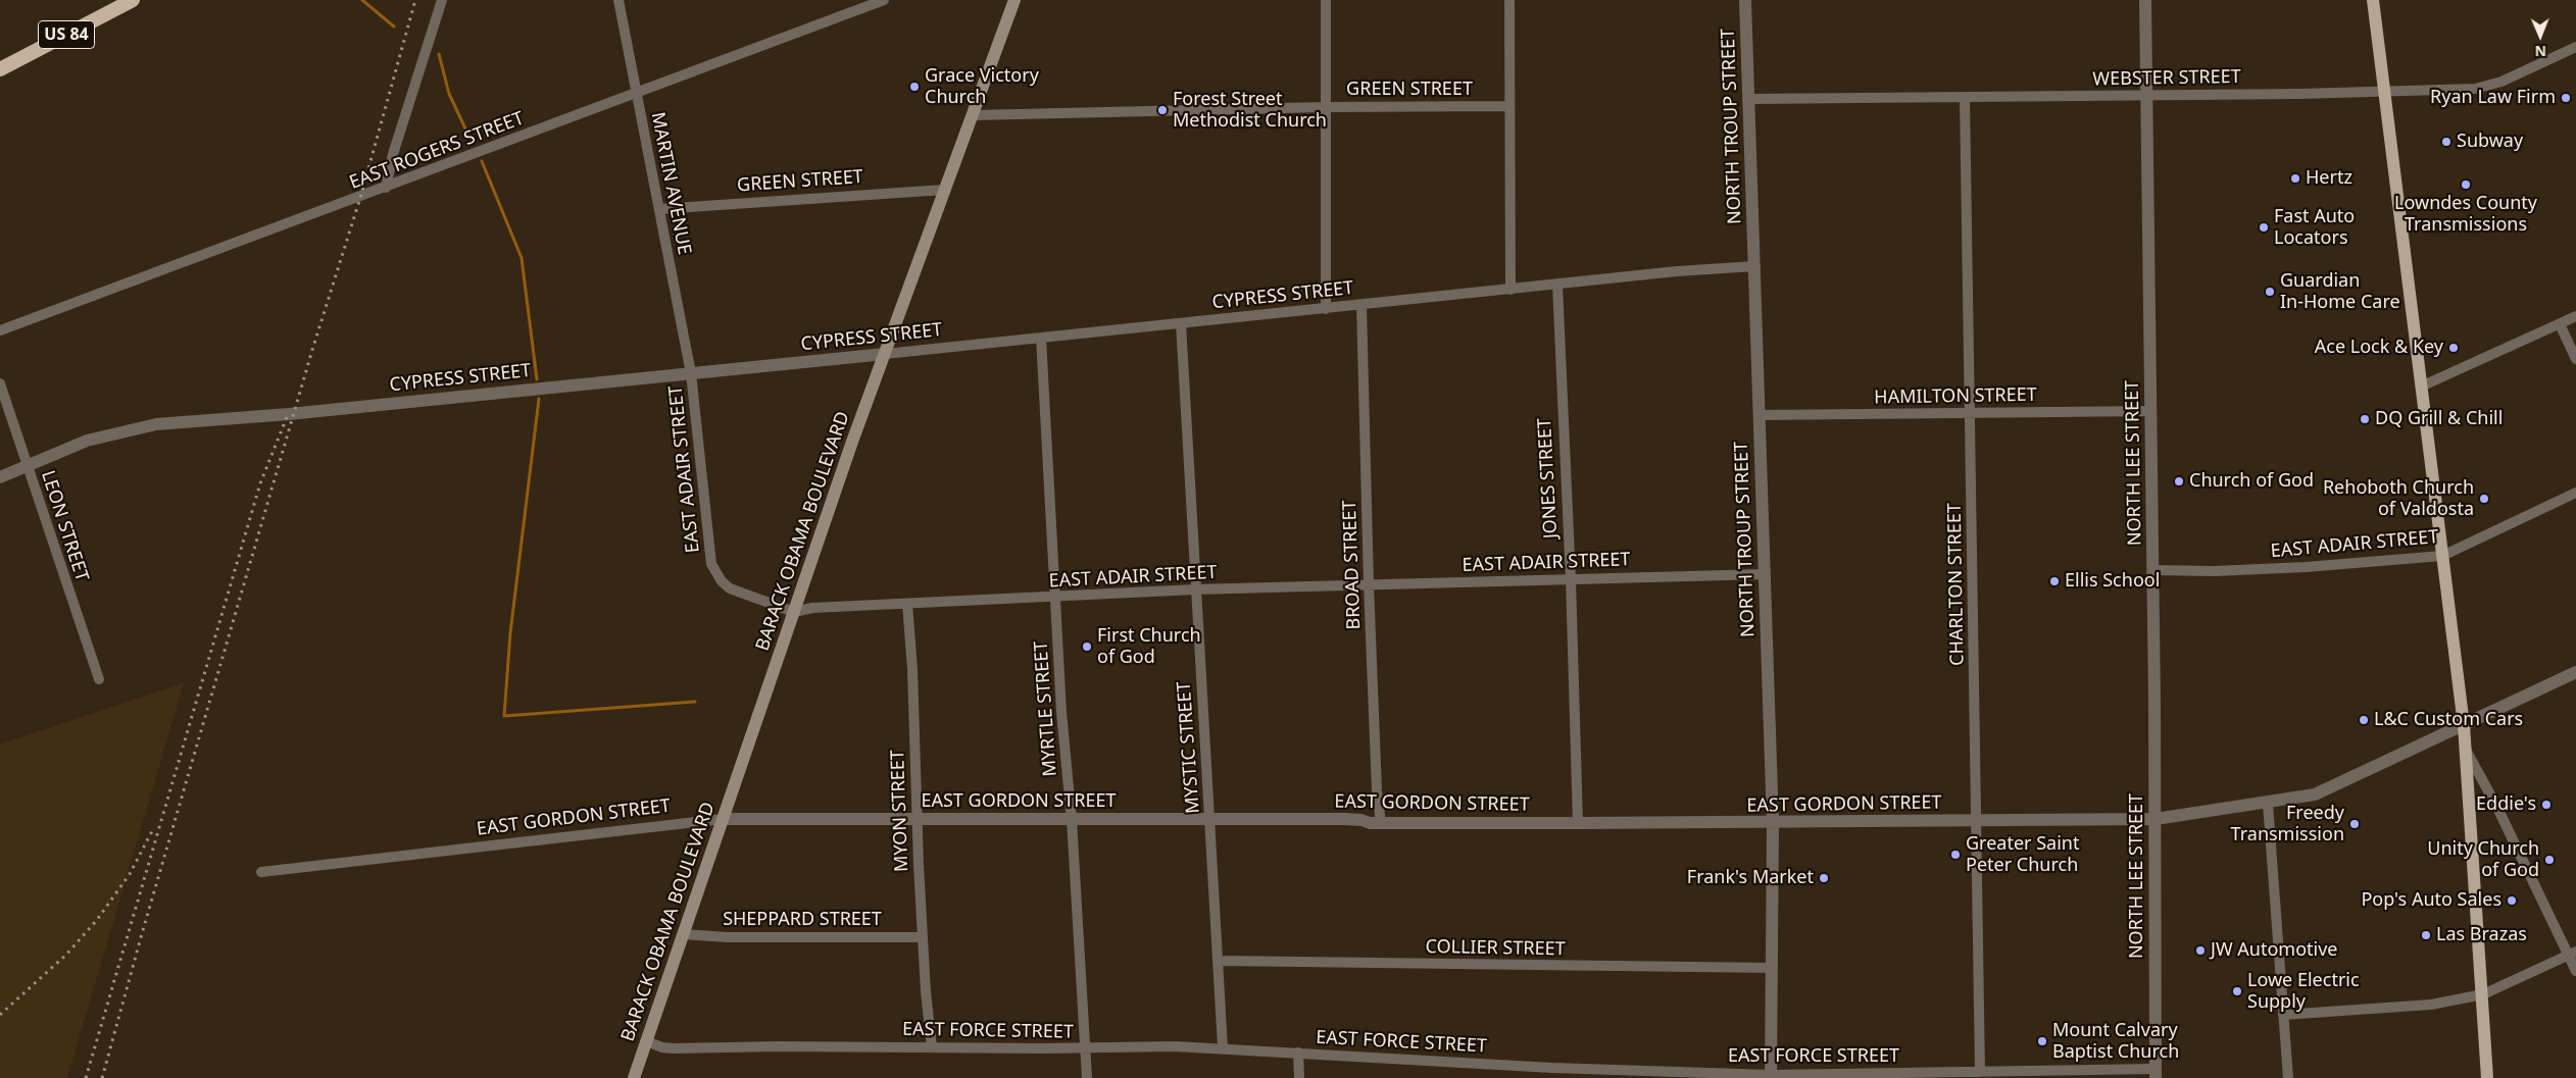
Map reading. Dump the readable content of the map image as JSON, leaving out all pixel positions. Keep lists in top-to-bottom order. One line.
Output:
{"streets":{"highway":["US 84"],"main road":["BARACK OBAMA BOULEVARD"],"street":["WEBSTER STREET","GREEN STREET","NORTH TROUP STREET","EAST ROGERS STREET","MARTIN AVENUE","CYPRESS STREET","HAMILTON STREET","NORTH LEE STREET","EAST ADAIR STREET","JONES STREET","LEON STREET","BROAD STREET","CHARLTON STREET","MYRTLE STREET","MYSTIC STREET","EAST GORDON STREET","MYON STREET","SHEPPARD STREET","COLLIER STREET","EAST FORCE STREET"]},"crossings":[["WEBSTER STREET","NORTH TROUP STREET"],["WEBSTER STREET","NORTH LEE STREET"],["WEBSTER STREET","CHARLTON STREET"],["GREEN STREET","MARTIN AVENUE"],["GREEN STREET","BARACK OBAMA BOULEVARD"],["NORTH TROUP STREET","CYPRESS STREET"],["NORTH TROUP STREET","HAMILTON STREET"],["NORTH TROUP STREET","EAST ADAIR STREET"],["NORTH TROUP STREET","EAST GORDON STREET"],["NORTH TROUP STREET","COLLIER STREET"],["NORTH TROUP STREET","EAST FORCE STREET"],["EAST ROGERS STREET","MARTIN AVENUE"],["MARTIN AVENUE","CYPRESS STREET"],["MARTIN AVENUE","EAST ADAIR STREET"],["CYPRESS STREET","EAST ADAIR STREET"],["CYPRESS STREET","JONES STREET"],["CYPRESS STREET","LEON STREET"],["CYPRESS STREET","BARACK OBAMA BOULEVARD"],["CYPRESS STREET","BROAD STREET"],["CYPRESS STREET","MYRTLE STREET"],["CYPRESS STREET","MYSTIC STREET"],["HAMILTON STREET","NORTH LEE STREET"],["HAMILTON STREET","CHARLTON STREET"],["NORTH LEE STREET","EAST ADAIR STREET"],["NORTH LEE STREET","EAST GORDON STREET"],["NORTH LEE STREET","EAST FORCE STREET"],["EAST ADAIR STREET","JONES STREET"],["EAST ADAIR STREET","BARACK OBAMA BOULEVARD"],["EAST ADAIR STREET","BROAD STREET"],["EAST ADAIR STREET","MYRTLE STREET"],["EAST ADAIR STREET","MYSTIC STREET"],["EAST ADAIR STREET","MYON STREET"],["JONES STREET","EAST GORDON STREET"],["BARACK OBAMA BOULEVARD","EAST GORDON STREET"],["BARACK OBAMA BOULEVARD","SHEPPARD STREET"],["BARACK OBAMA BOULEVARD","EAST FORCE STREET"],["BROAD STREET","EAST GORDON STREET"],["CHARLTON STREET","EAST GORDON STREET"],["CHARLTON STREET","EAST FORCE STREET"],["MYRTLE STREET","EAST GORDON STREET"],["MYRTLE STREET","EAST FORCE STREET"],["MYSTIC STREET","EAST GORDON STREET"],["MYSTIC STREET","COLLIER STREET"],["MYSTIC STREET","EAST FORCE STREET"],["EAST GORDON STREET","MYON STREET"],["MYON STREET","SHEPPARD STREET"],["MYON STREET","EAST FORCE STREET"]],"places":["Grace Victory Church","Ryan Law Firm","Forest Street Methodist Church","Subway","Hertz","Lowndes County Transmissions","Fast Auto Locators","Guardian In-Home Care","Ace Lock & Key","DQ Grill & Chill","Church of God","Rehoboth Church of Valdosta","Ellis School","First Church of God","L&C Custom Cars","Eddie's","Freedy Transmission","Greater Saint Peter Church","Unity Church of God","Frank's Market","Pop's Auto Sales","Las Brazas","JW Automotive","Lowe Electric Supply","Mount Calvary Baptist Church"],"north":"bottom"}
